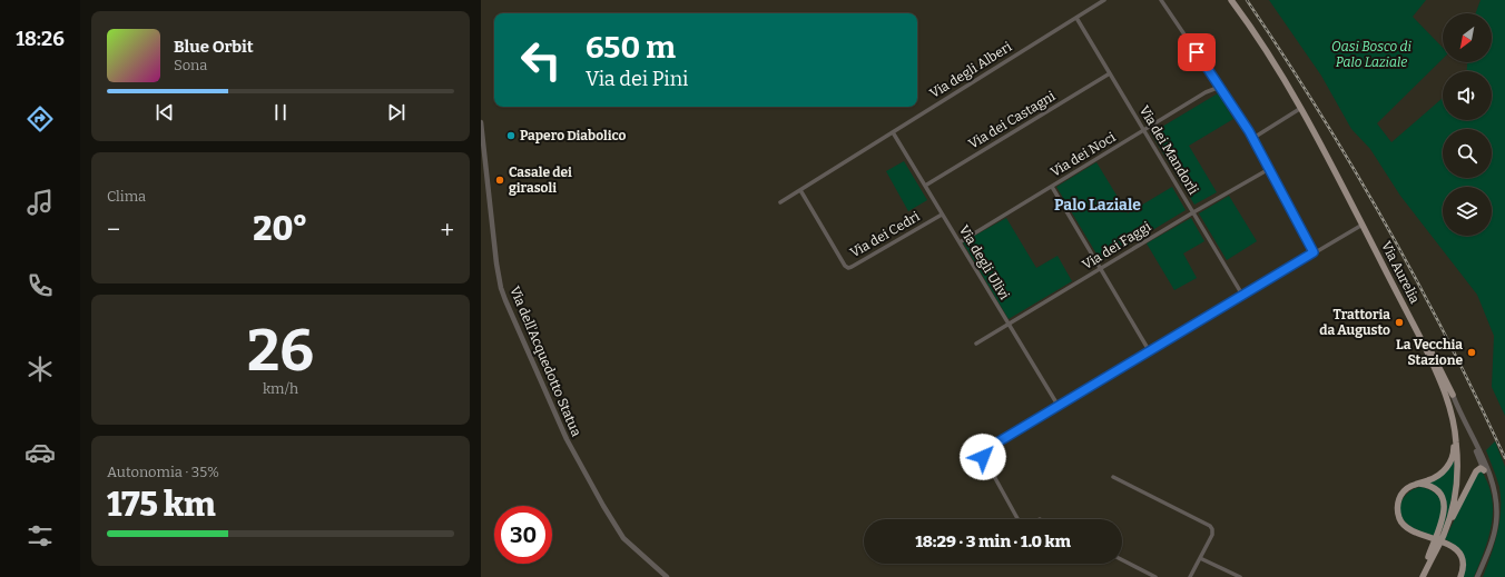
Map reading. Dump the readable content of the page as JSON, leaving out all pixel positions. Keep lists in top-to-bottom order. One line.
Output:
{"streets":{"main road":["Via Aurelia"],"street":["Via degli Alberi","Via dei Castagni","Via dei Mandorli","Via dei Noci","Via dei Cedri","Via dei Faggi","Via degli Ulivi","Via dell'Acquedotto Statua"]},"crossings":[["Via degli Alberi","Via dei Mandorli"],["Via degli Alberi","Via dei Cedri"],["Via degli Alberi","Via degli Ulivi"],["Via dei Castagni","Via dei Mandorli"],["Via dei Castagni","Via degli Ulivi"],["Via dei Mandorli","Via dei Noci"],["Via dei Mandorli","Via dei Faggi"],["Via dei Noci","Via degli Ulivi"],["Via dei Cedri","Via degli Ulivi"],["Via dei Faggi","Via degli Ulivi"]],"districts":["Palo Laziale"],"parks":["Oasi Bosco di Palo Laziale"],"places":["Papero Diabolico","Casale dei girasoli","Trattoria da Augusto","La Vecchia Stazione"],"north":"bottom left","page":{"tabs":"18:26","turn":["650 m","Via dei Pini"],"song":["Blue Orbit","Sona"],"tile":["Clima",["26","km/h"],["Autonomia · 35%","175 km"]],"heat":["−","20°","+"],"limit":"30","trip":"18:29 · 3 min · 1.0 km"}}
